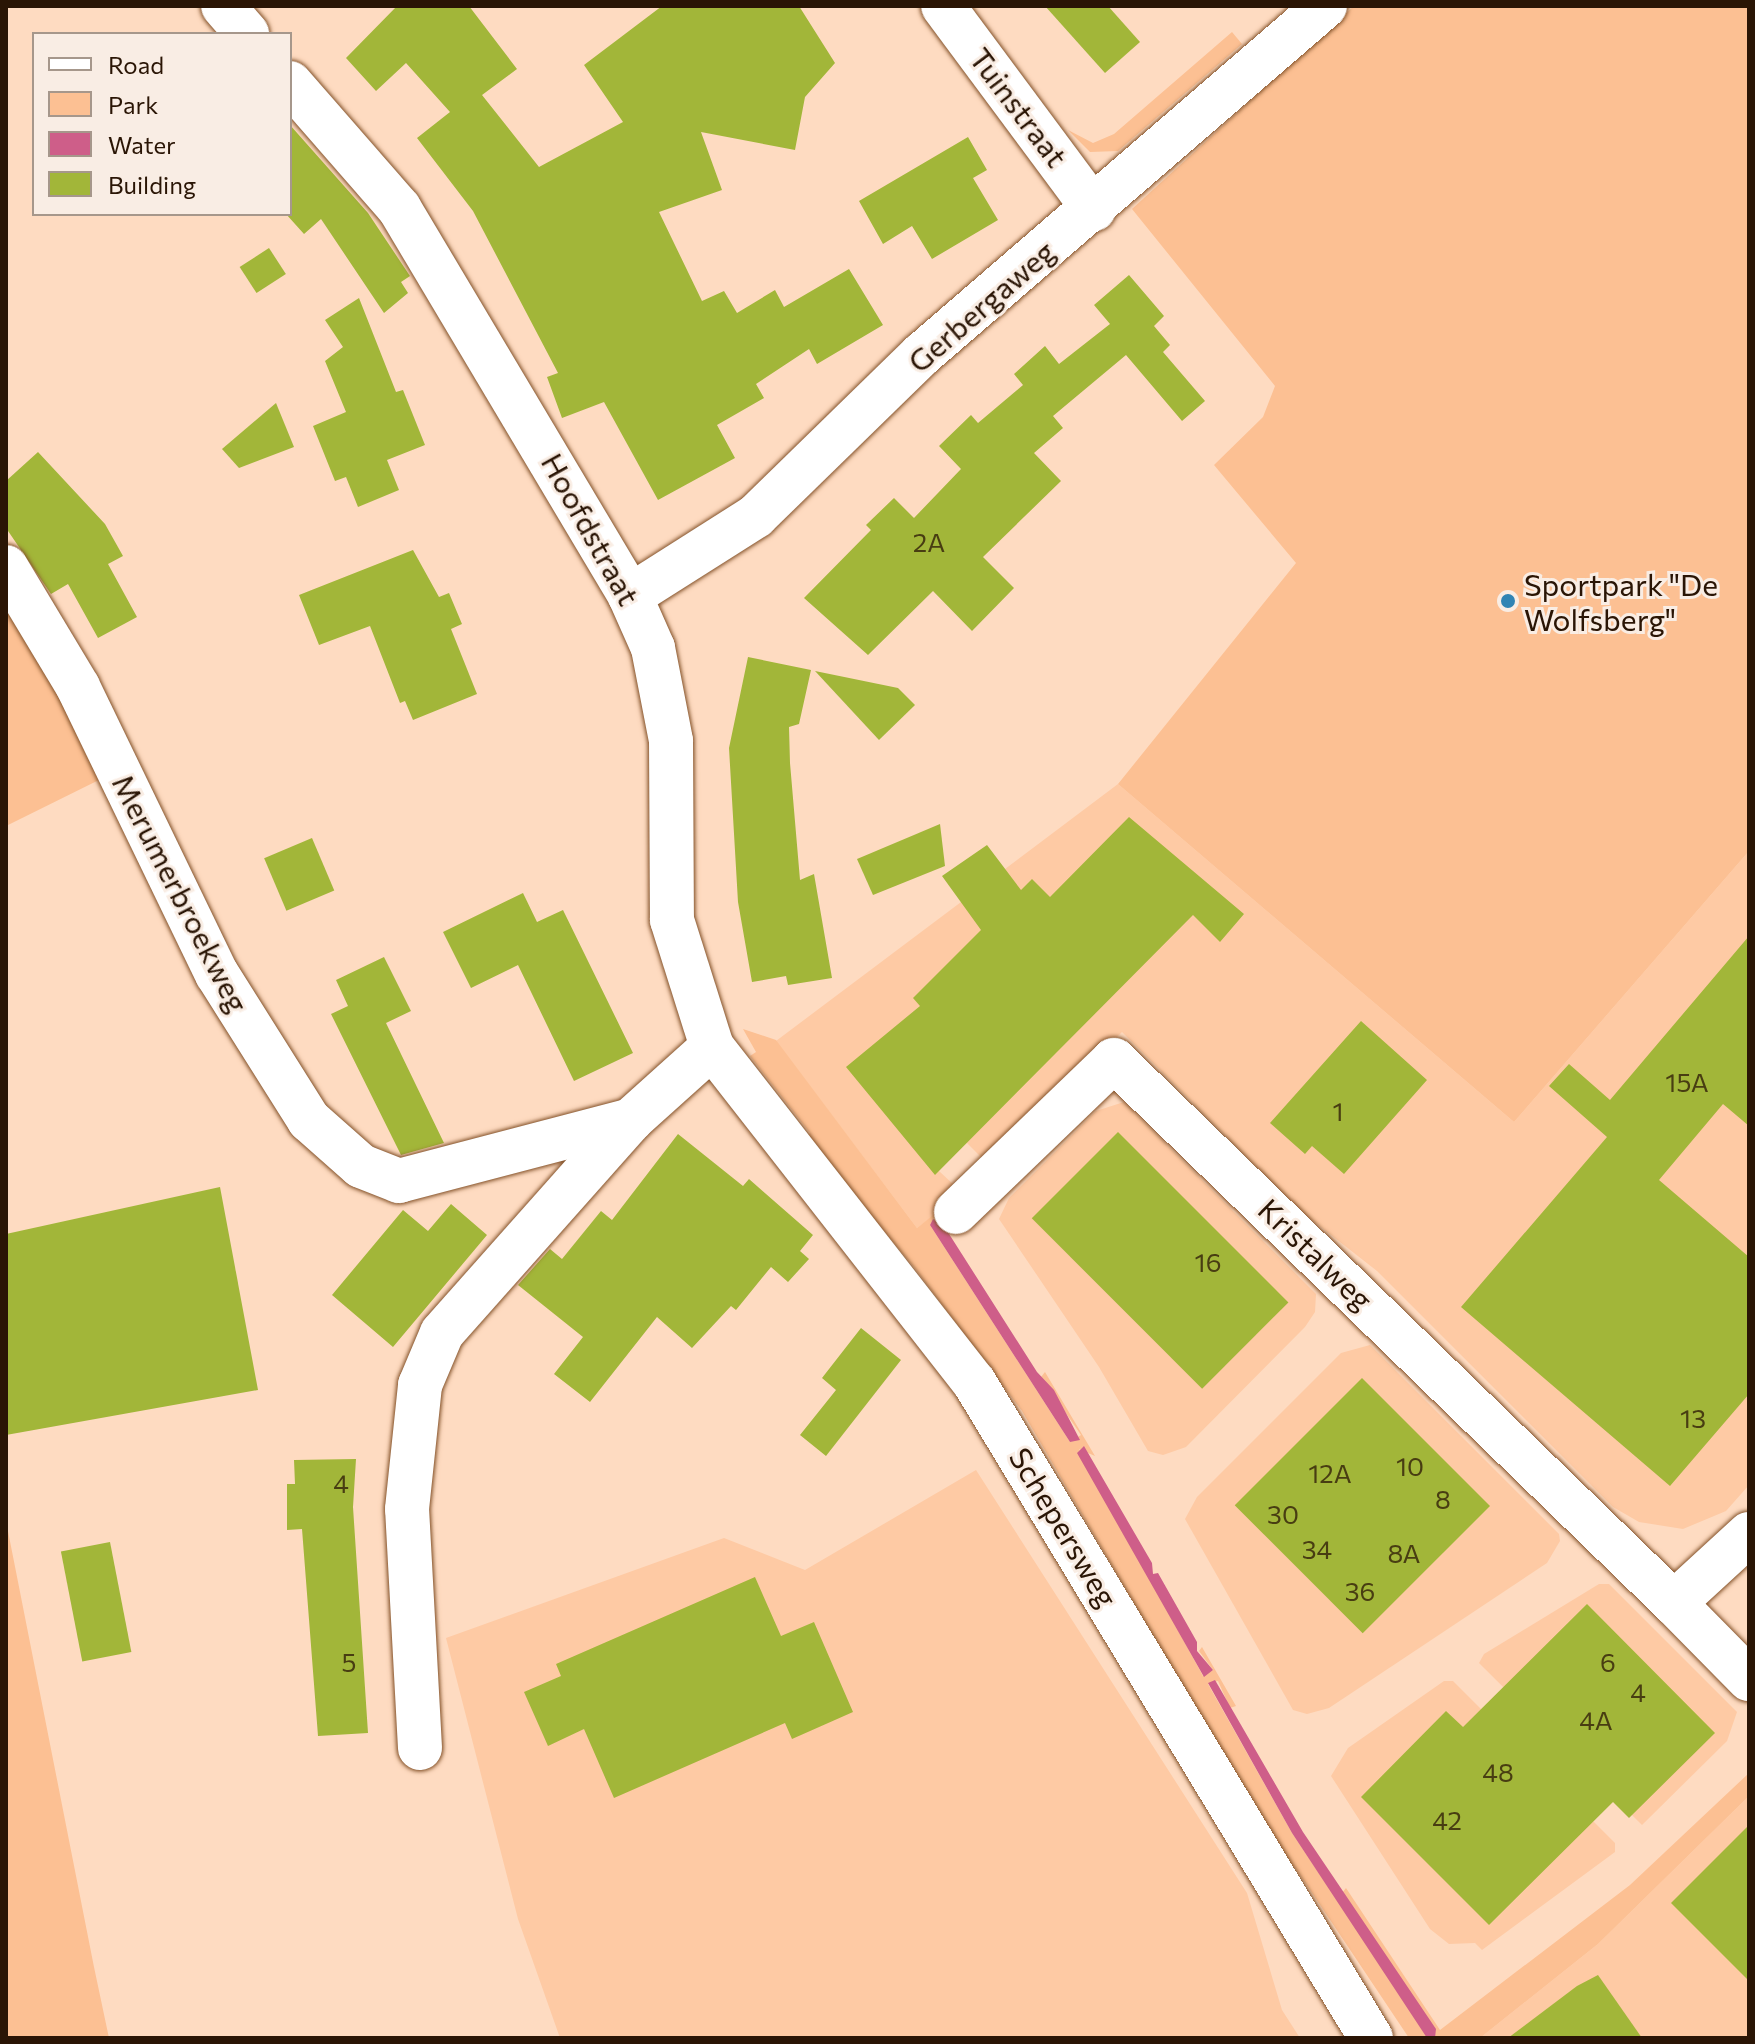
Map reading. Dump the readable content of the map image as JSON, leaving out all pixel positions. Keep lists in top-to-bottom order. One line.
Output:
{"streets":{"street":["Tuinstraat","Gerbergaweg","Hoofdstraat","Merumerbroekweg","Kristalweg","Schepersweg"]},"crossings":[["Tuinstraat","Gerbergaweg"],["Gerbergaweg","Hoofdstraat"],["Hoofdstraat","Merumerbroekweg"],["Hoofdstraat","Schepersweg"],["Merumerbroekweg","Schepersweg"]],"places":["Sportpark \"De Wolfsberg\""],"house_numbers":["2A","15A","1","16","13","10","12A","4","8","30","34","8A","36","5","6","4","4A","48","42"],"legend":["Road","Park","Water","Building"]}
